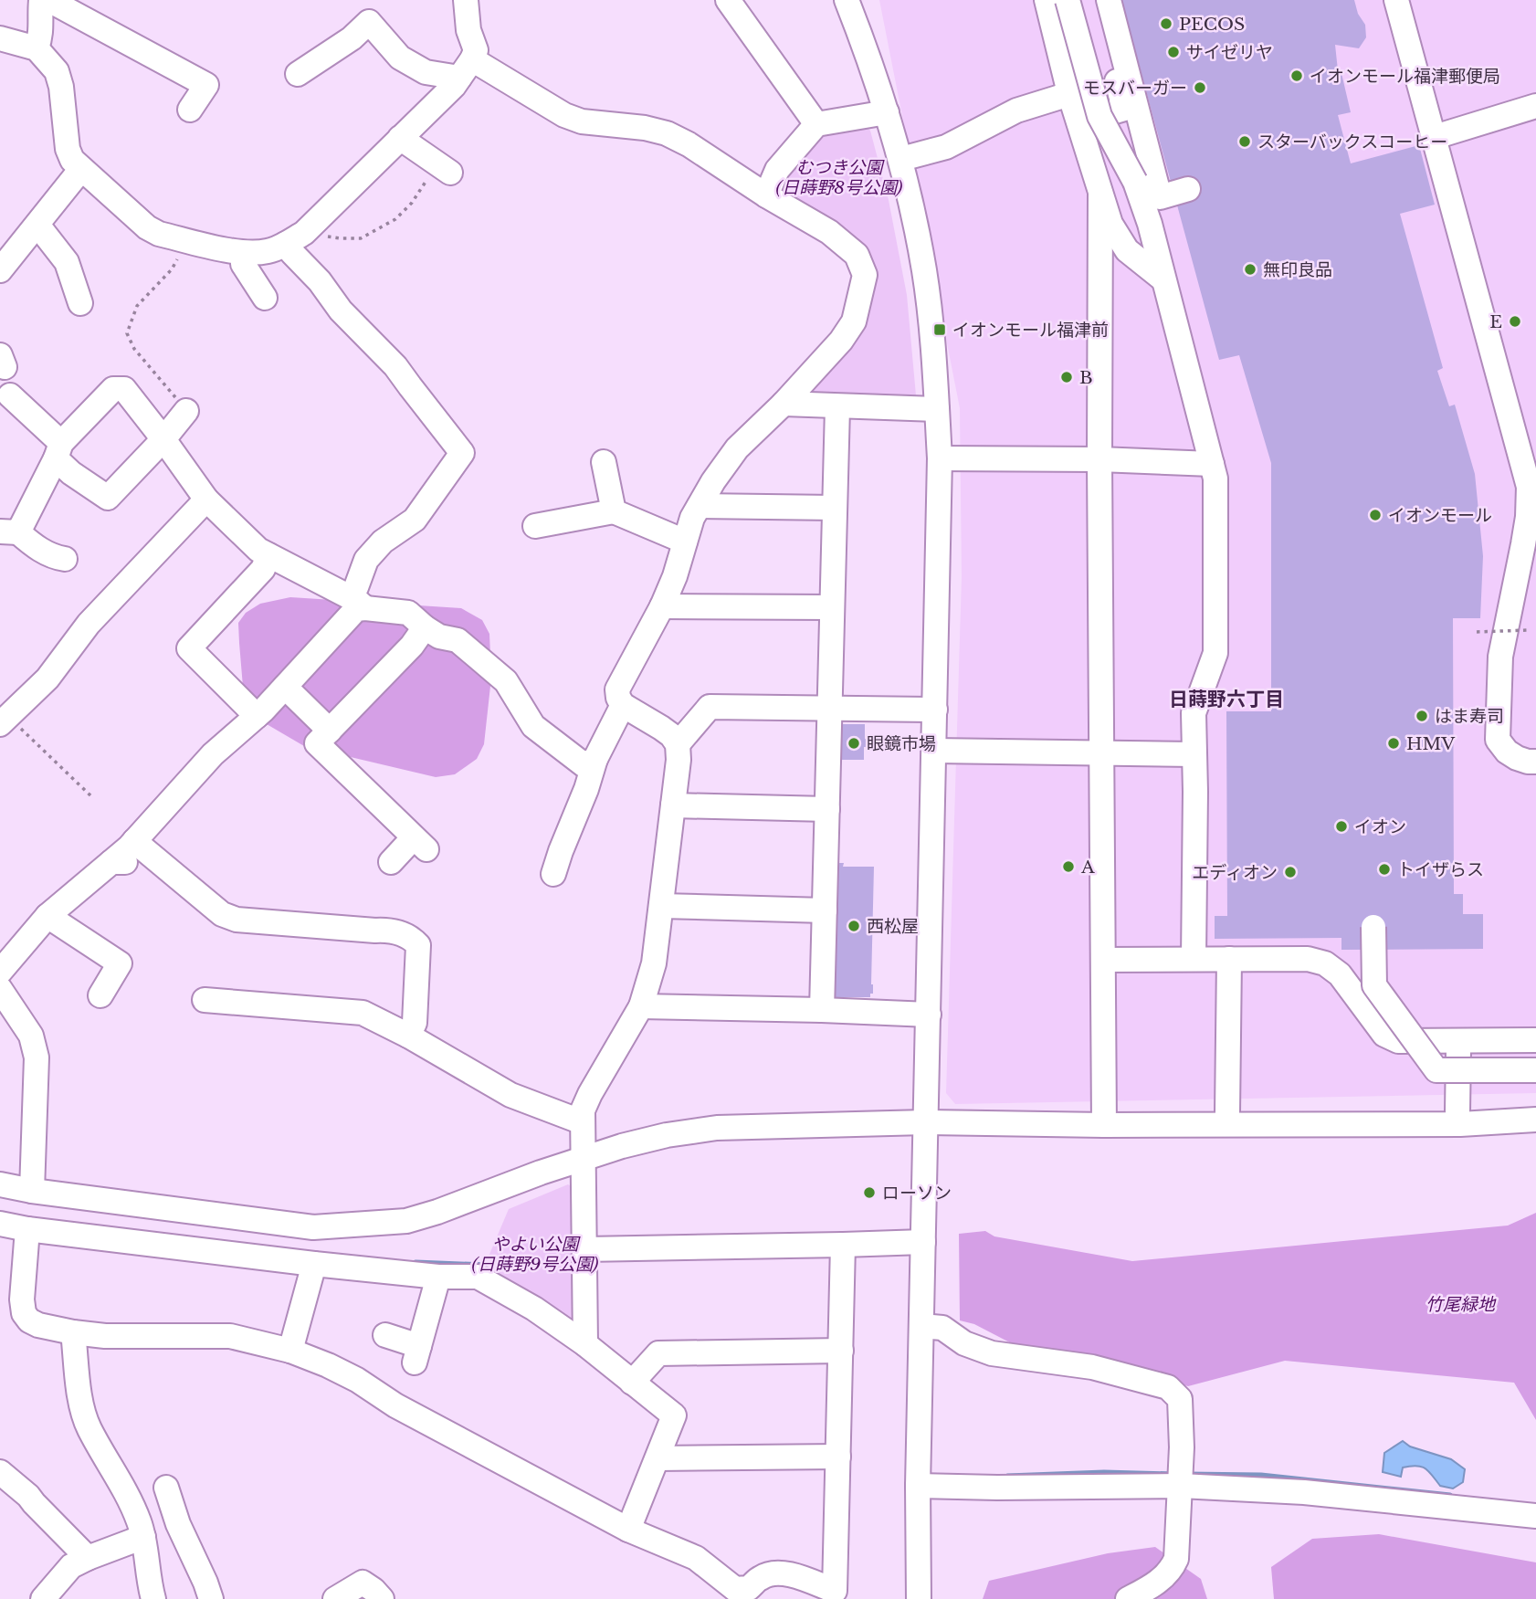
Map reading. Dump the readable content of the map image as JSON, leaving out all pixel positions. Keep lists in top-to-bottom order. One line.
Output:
{"districts":["日蒔野六丁目"],"parks":["むつき公園 (日蒔野8号公園)","やよい公園 (日蒔野9号公園)","竹尾緑地"],"places":{"other":["PECOS","サイゼリヤ","イオンモール福津郵便局","モスバーガー","スターバックスコーヒー","無印良品","E","B","イオンモール","はま寿司","眼鏡市場","HMV","イオン","A","トイザらス","エディオン","西松屋","ローソン"],"transit":["イオンモール福津前"]}}
